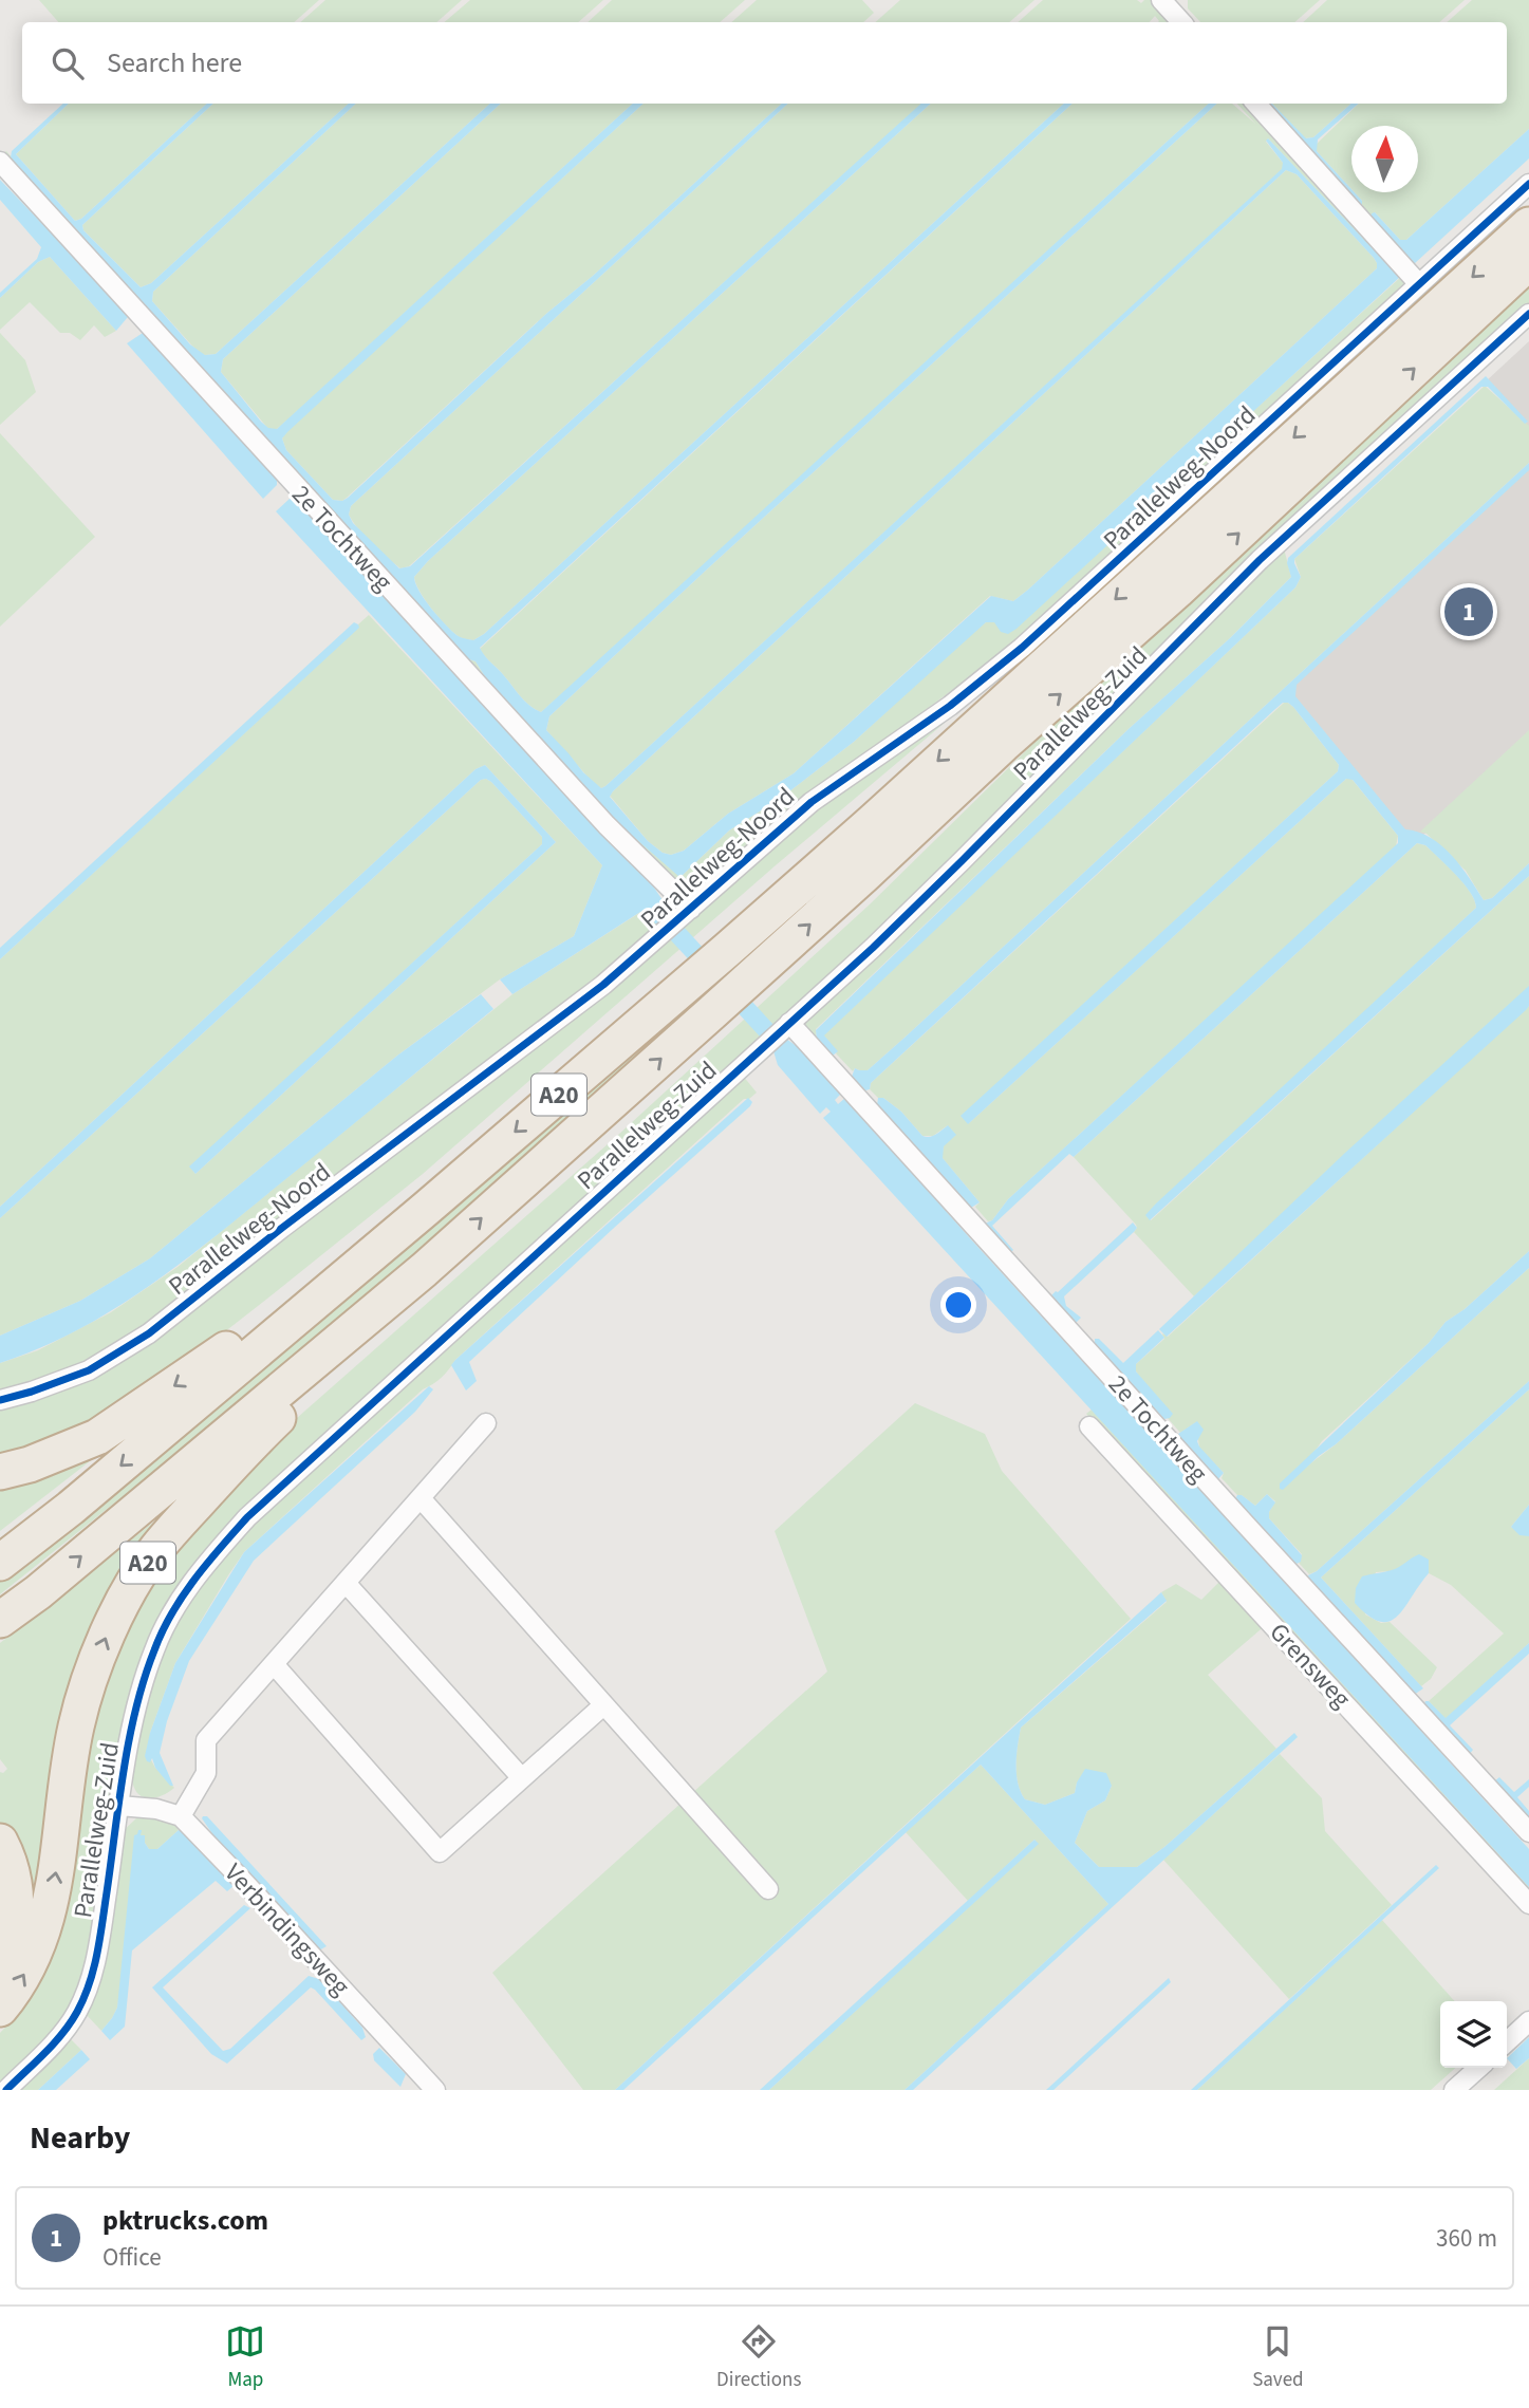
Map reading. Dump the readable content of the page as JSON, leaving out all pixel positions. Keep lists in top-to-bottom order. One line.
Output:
{"streets":{"highway":["A20"],"street":["Parallelweg-Noord","2e Tochtweg","Parallelweg-Zuid","Grensweg","Verbindingsweg"]},"crossings":[["Parallelweg-Noord","2e Tochtweg"],["2e Tochtweg","Parallelweg-Zuid"]],"north":"top","page":{"search":"Search here","pins":"1","heading":"Nearby","list":[{"mark":"1","name":"pktrucks.com","note":"Office","value":"360 m"}],"nav":["Map","Directions","Saved"]}}
